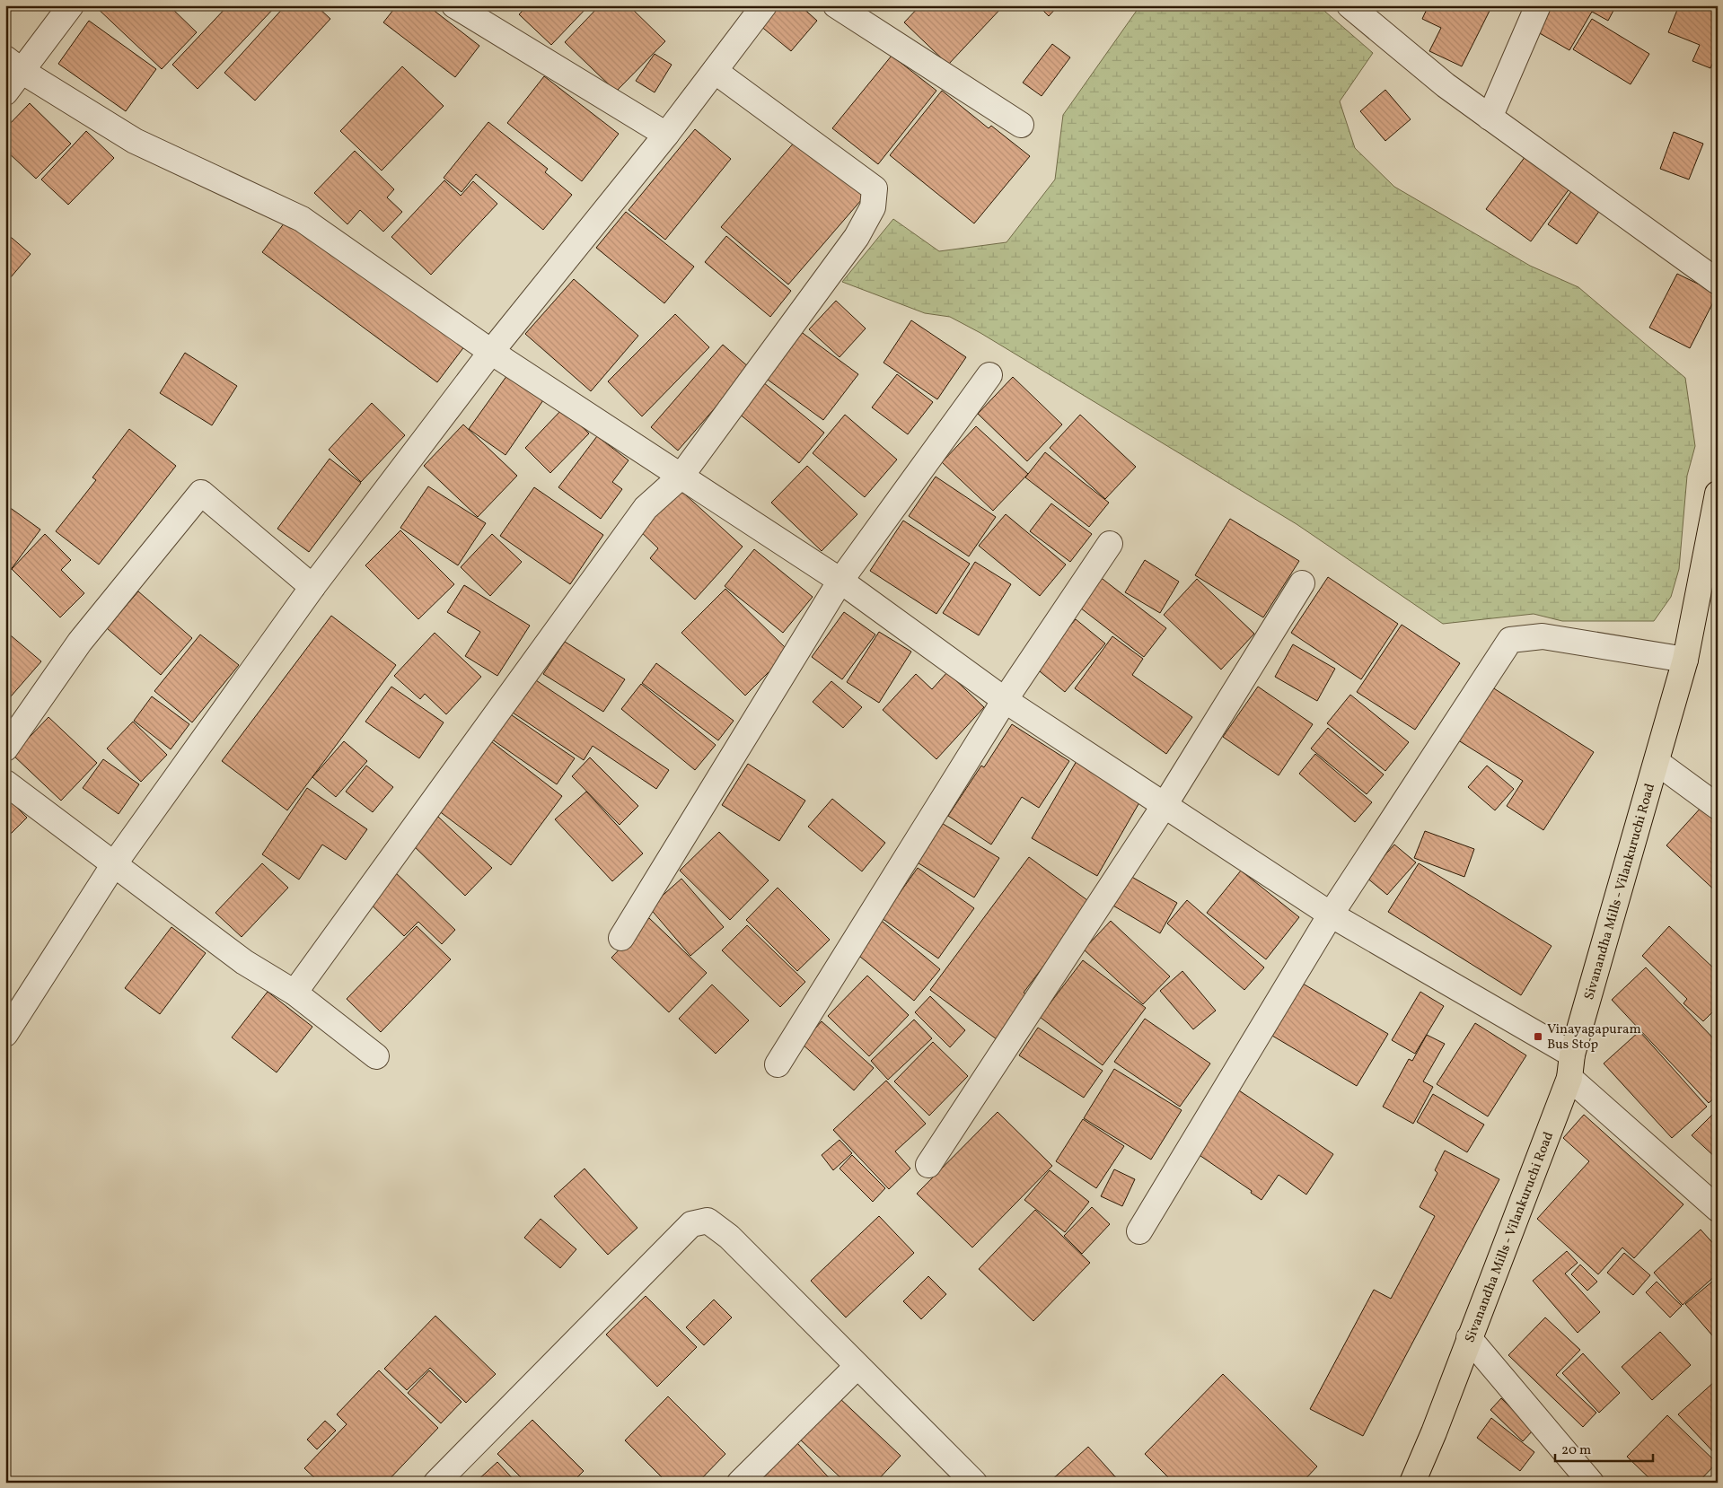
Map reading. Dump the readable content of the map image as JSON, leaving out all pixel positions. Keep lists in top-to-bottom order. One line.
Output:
{"streets":{"main road":["Sivanandha Mills - Vilankuruchi Road"]},"places":{"transit":["Vinayagapuram Bus Stop"]},"scale_bar":"20 m"}
